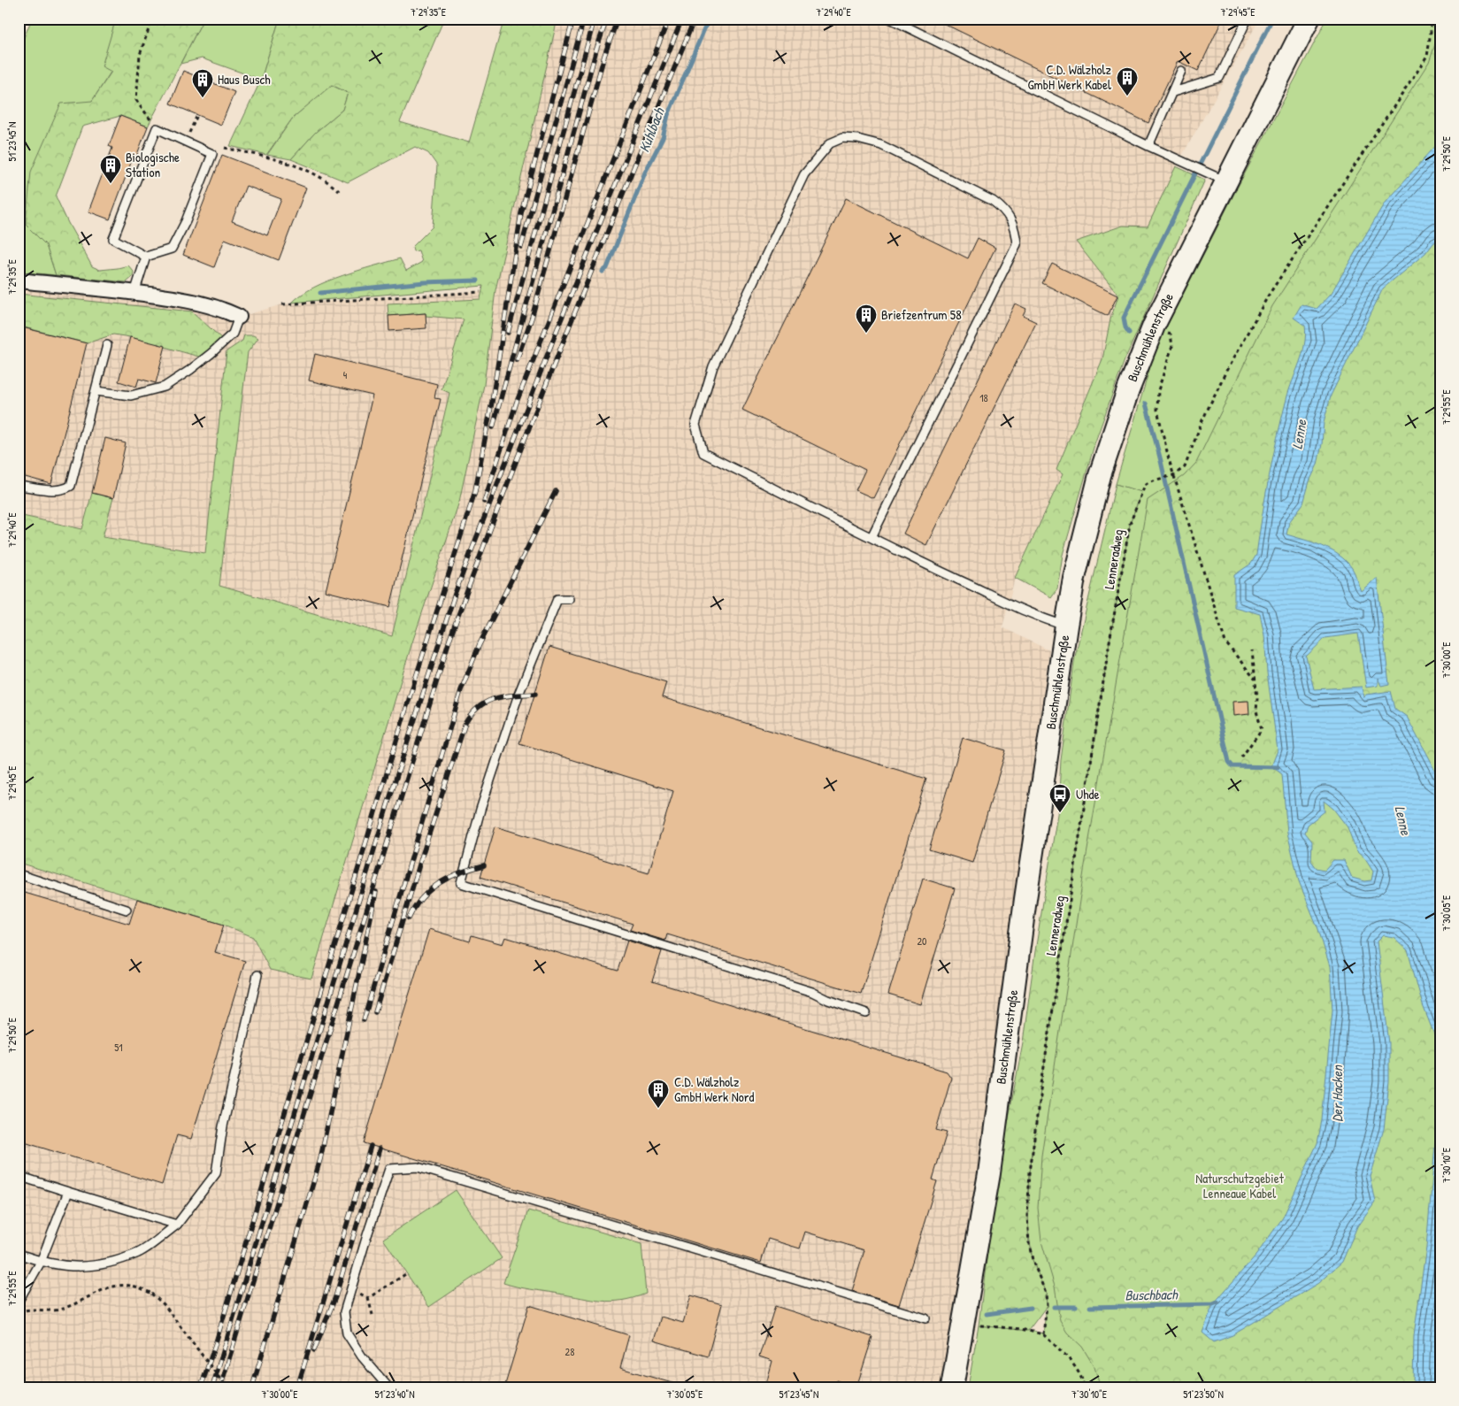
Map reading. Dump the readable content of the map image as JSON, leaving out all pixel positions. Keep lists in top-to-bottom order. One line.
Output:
{"streets":{"street":["Buschmühlenstraße"],"path":["Lenneradweg"]},"water":["Kuhlbach","Lenne","Der Hacken","Buschbach"],"parks":["Naturschutzgebiet Lenneaue Kabel"],"places":{"building":["C.D. Wälzholz GmbH Werk Kabel","Haus Busch","Biologische Station","Briefzentrum 58","C.D. Wälzholz GmbH Werk Nord"],"bus stop":["Uhde"]},"house_numbers":["4","18","20","51","28"],"coordinates":["7°29'35\"E","7°29'40\"E","7°29'45\"E","51°23'45\"N","7°29'50\"E","7°29'55\"E","7°30'00\"E","7°30'05\"E","7°30'10\"E","51°23'40\"N","51°23'50\"N"]}
